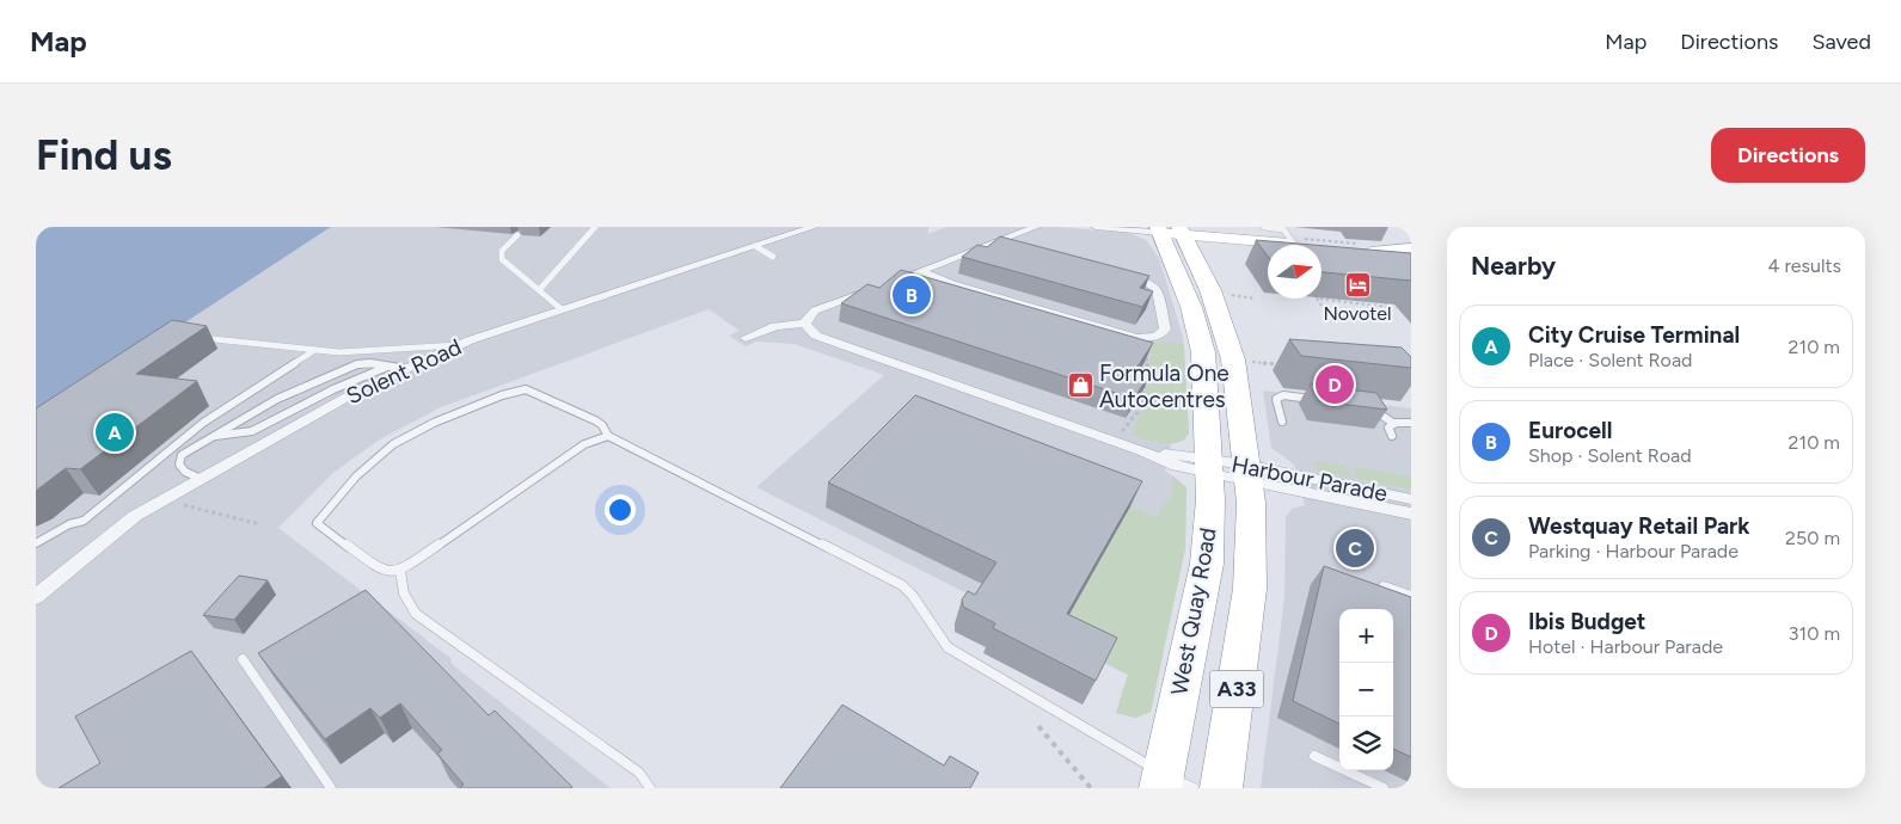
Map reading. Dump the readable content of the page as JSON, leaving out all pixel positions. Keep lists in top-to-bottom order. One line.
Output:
{"streets":{"highway":["West Quay Road","A33"],"street":["Solent Road","Harbour Parade"]},"crossings":[["Harbour Parade","West Quay Road"]],"places":{"hotel":["Novotel"],"shop":["Formula One Autocentres"]},"north":"right","page":{"header":"Map","nav":["Map","Directions","Saved"],"buttons":"Directions","title":"Find us","heading":["Nearby","4 results"],"pins":["B","D","A","C"],"list":[{"mark":"A","name":"City Cruise Terminal","note":"Place · Solent Road","value":"210 m"},{"mark":"B","name":"Eurocell","note":"Shop · Solent Road","value":"210 m"},{"mark":"C","name":"Westquay Retail Park","note":"Parking · Harbour Parade","value":"250 m"},{"mark":"D","name":"Ibis Budget","note":"Hotel · Harbour Parade","value":"310 m"}],"map_buttons":["+","−"]}}
